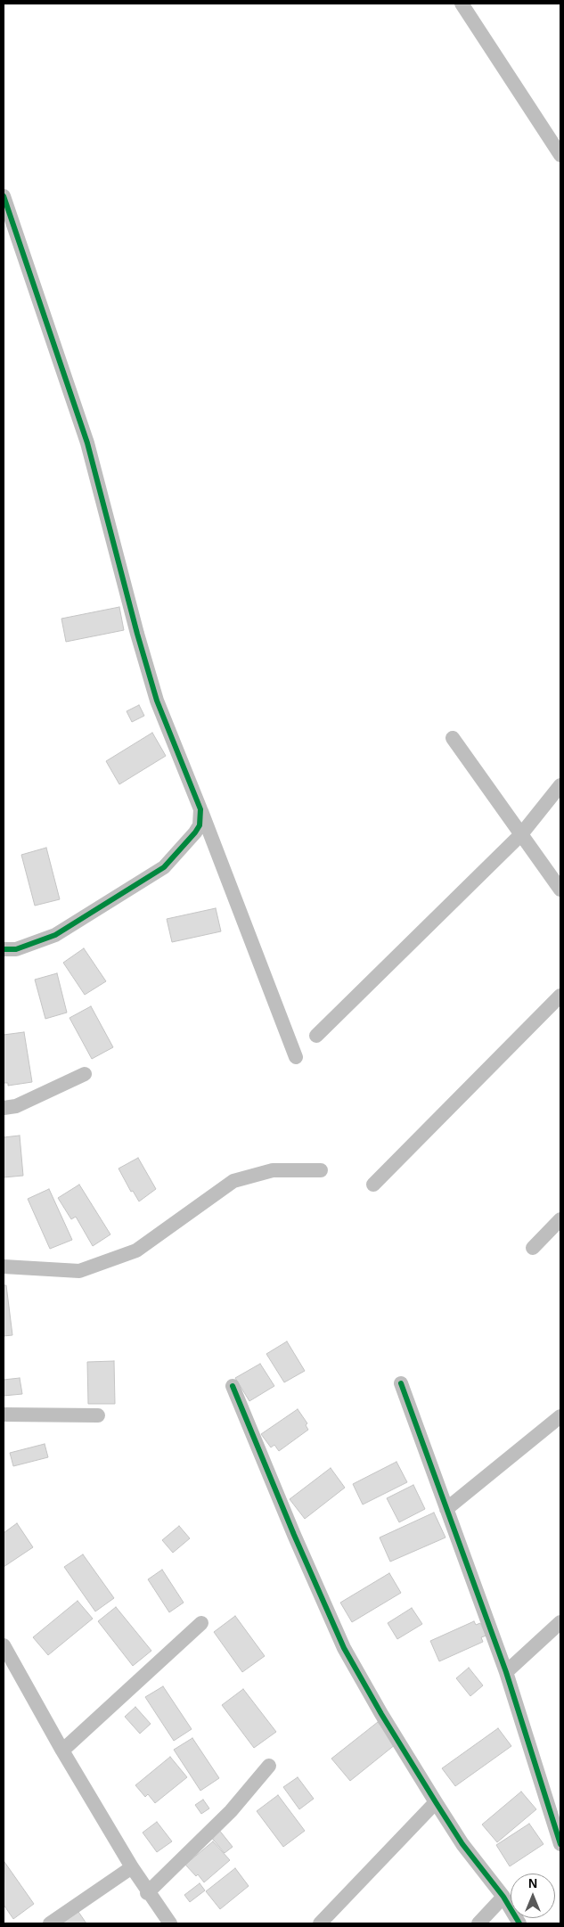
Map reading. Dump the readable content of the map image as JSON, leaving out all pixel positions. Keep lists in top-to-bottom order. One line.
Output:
{"north":"top"}
